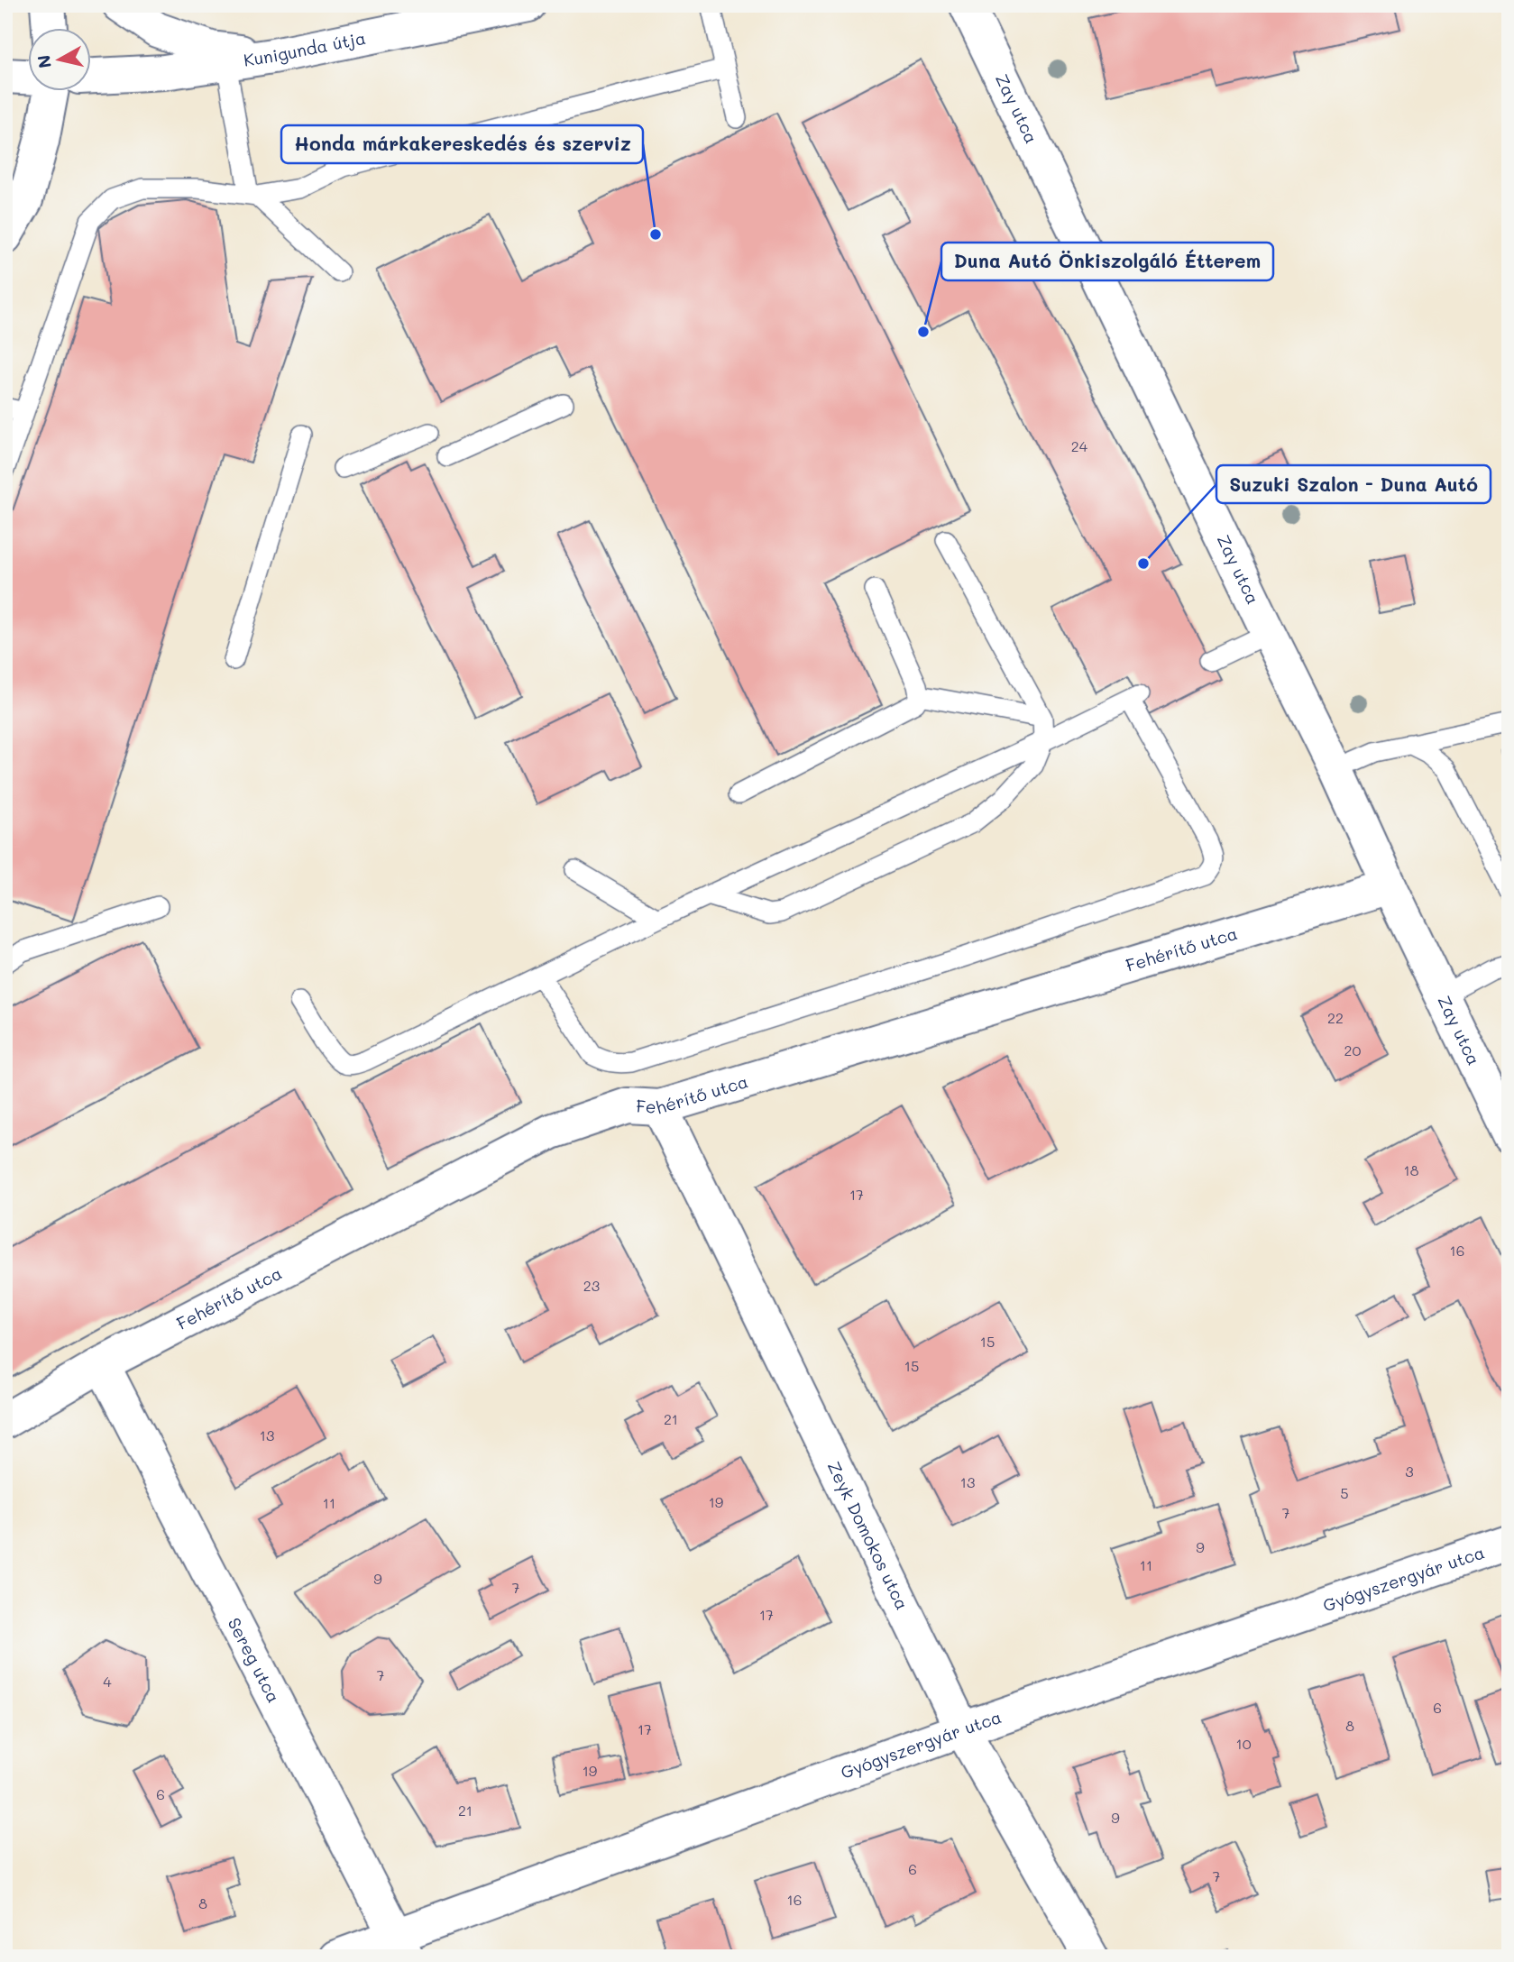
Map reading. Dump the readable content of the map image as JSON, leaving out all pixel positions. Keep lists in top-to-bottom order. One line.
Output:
{"streets":{"street":["Kunigunda útja","Zay utca","Fehérítő utca","Zeyk Domokos utca","Gyógyszergyár utca","Sereg utca"]},"crossings":[["Zay utca","Fehérítő utca"],["Fehérítő utca","Zeyk Domokos utca"],["Fehérítő utca","Sereg utca"],["Zeyk Domokos utca","Gyógyszergyár utca"],["Gyógyszergyár utca","Sereg utca"]],"places":["Honda márkakereskedés és szerviz","Duna Autó Önkiszolgáló Étterem","Suzuki Szalon - Duna Autó"],"house_numbers":["24","22","20","18","17","16","23","15","15","21","13","3","13","5","19","11","7","9","11","9","7","17","7","4","6","8","17","10","19","6","21","9","6","7","16","8"],"north":"left"}
